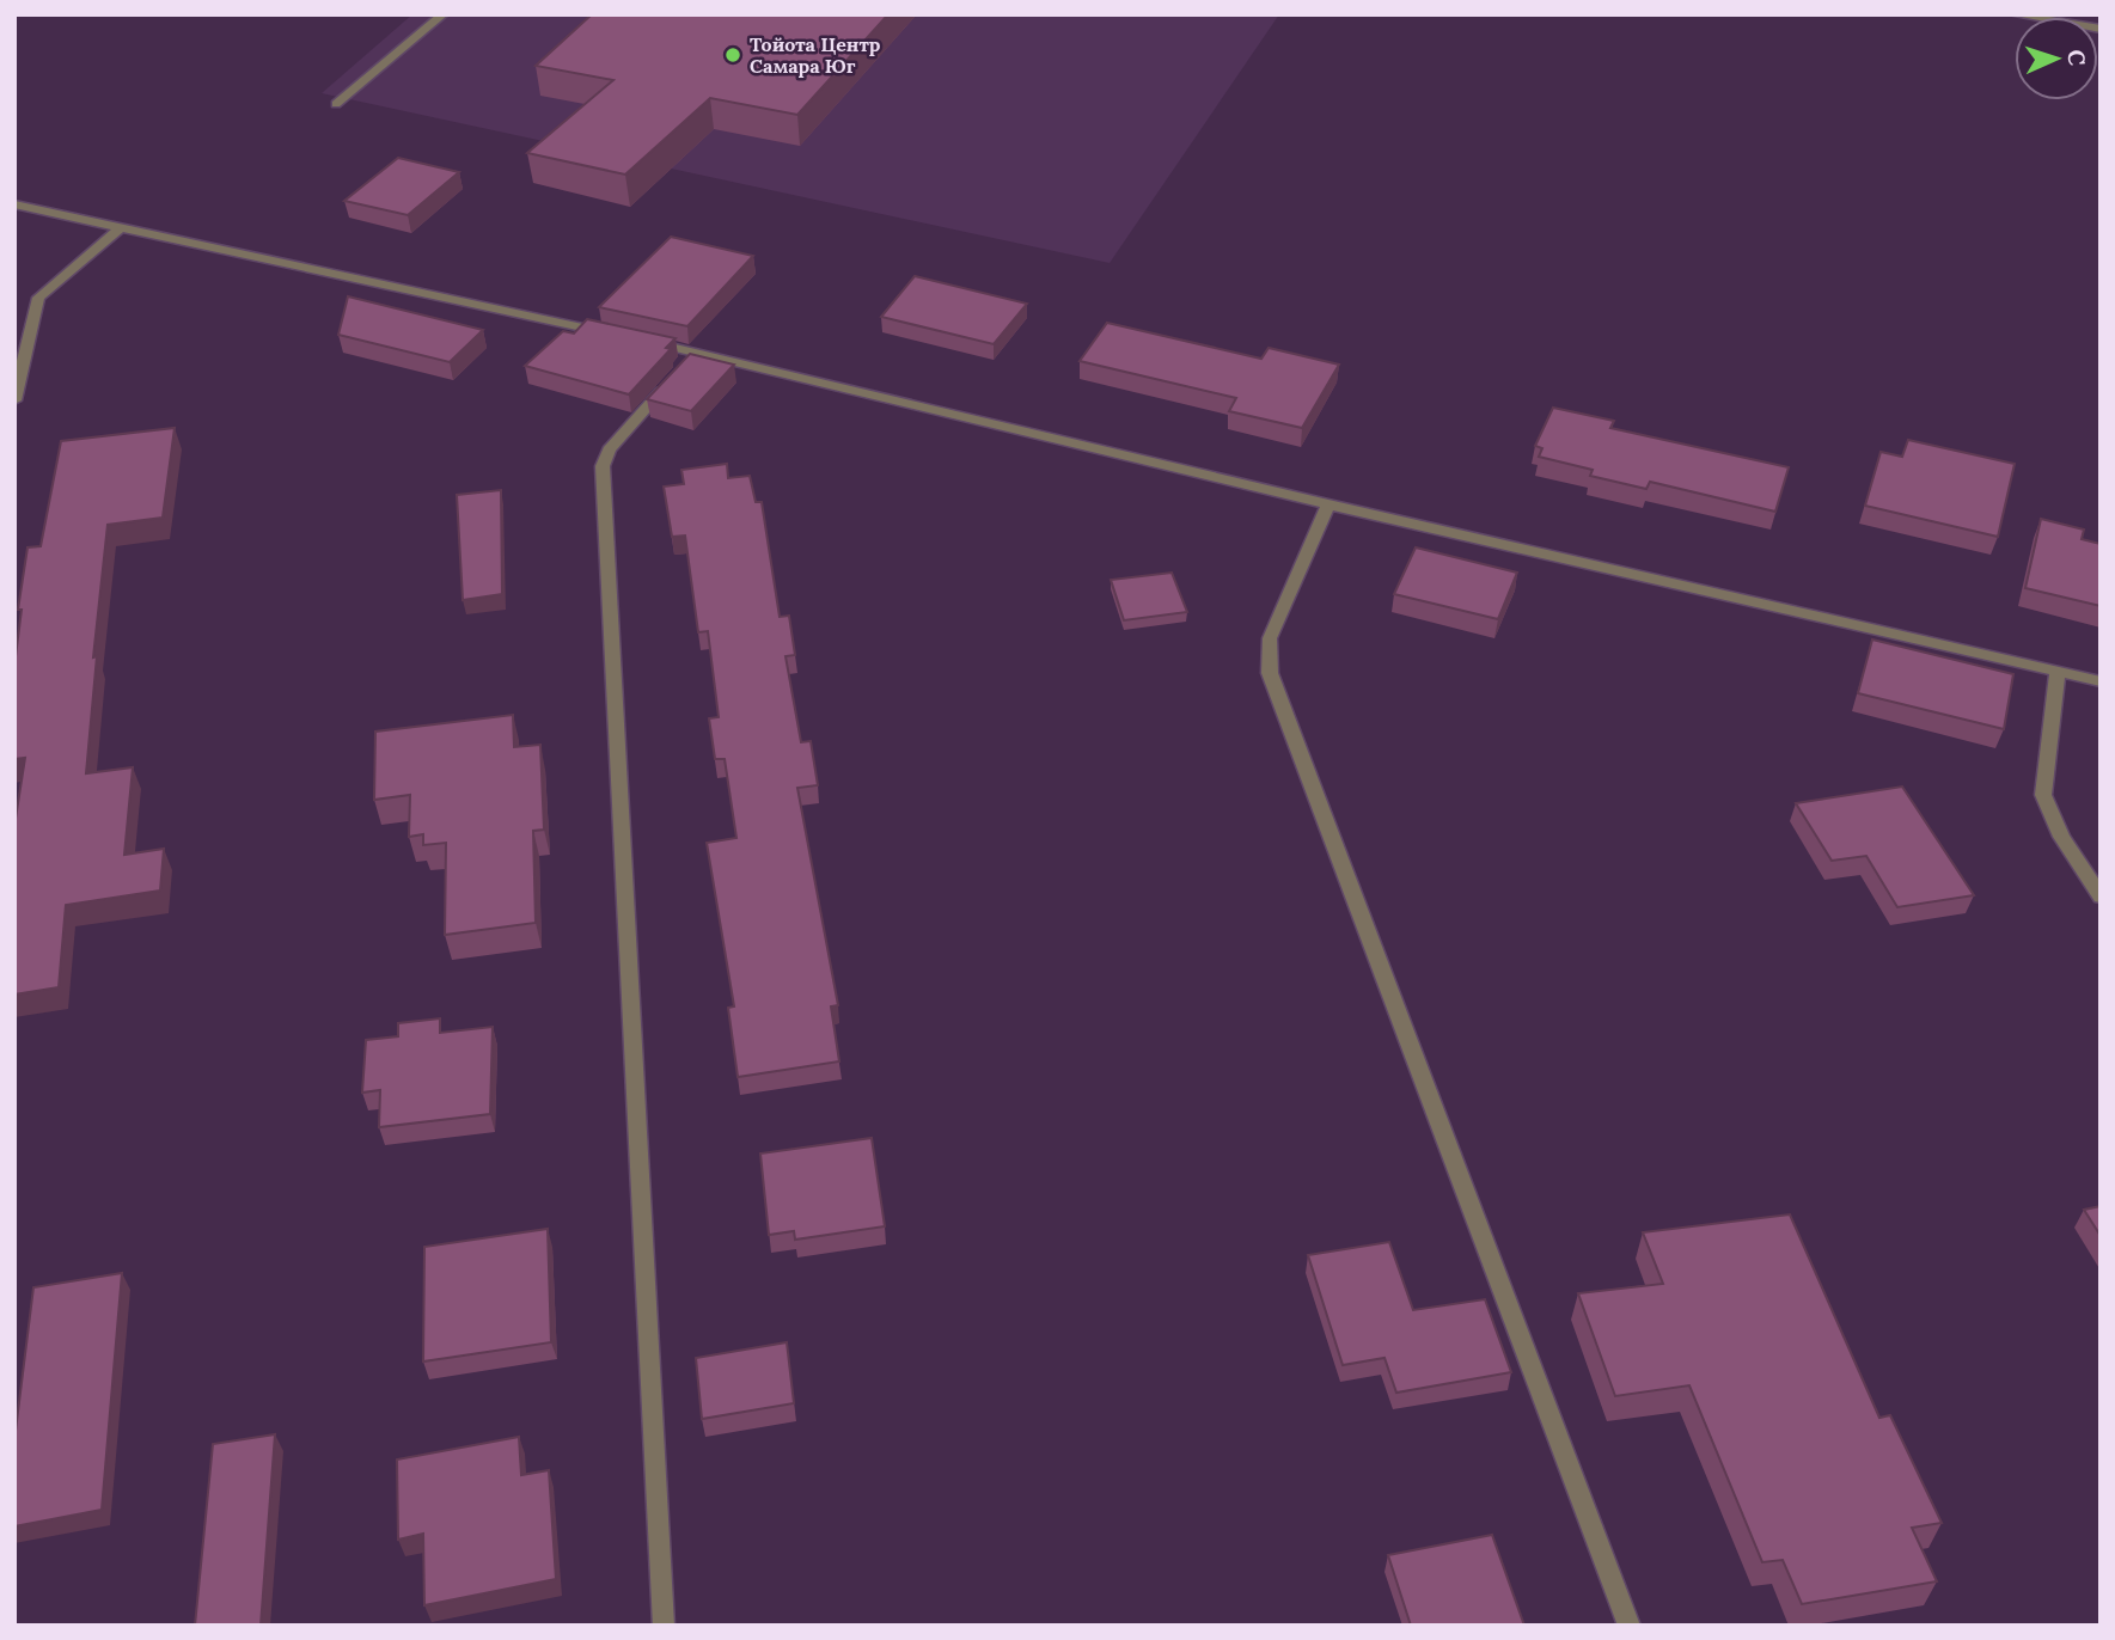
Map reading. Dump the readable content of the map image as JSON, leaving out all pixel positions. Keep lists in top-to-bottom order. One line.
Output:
{"places":["Тойота Центр Самара Юг"],"north":"right"}
